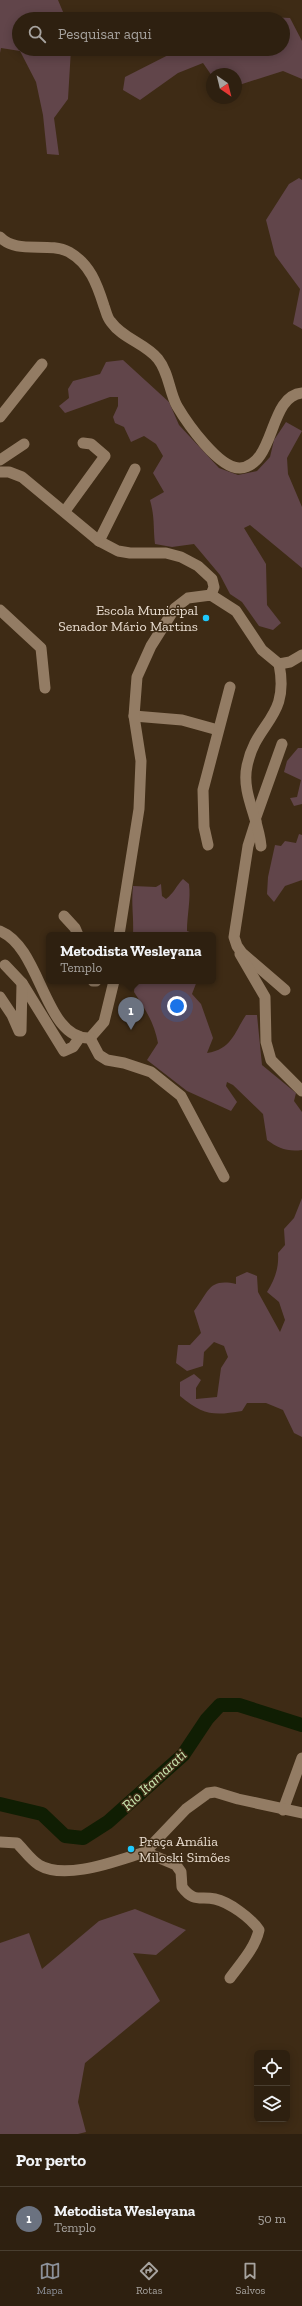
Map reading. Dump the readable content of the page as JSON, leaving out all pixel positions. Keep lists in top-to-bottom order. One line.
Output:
{"water":["Rio Itamarati"],"places":["Escola Municipal Senador Mário Martins","Praça Amália Miloski Simões"],"north":"bottom right","page":{"search":"Pesquisar aqui","popup":["Metodista Wesleyana","Templo"],"pins":"1","heading":"Por perto","list":[{"mark":"1","name":"Metodista Wesleyana","note":"Templo","value":"50 m"}],"nav":["Mapa","Rotas","Salvos"]}}
